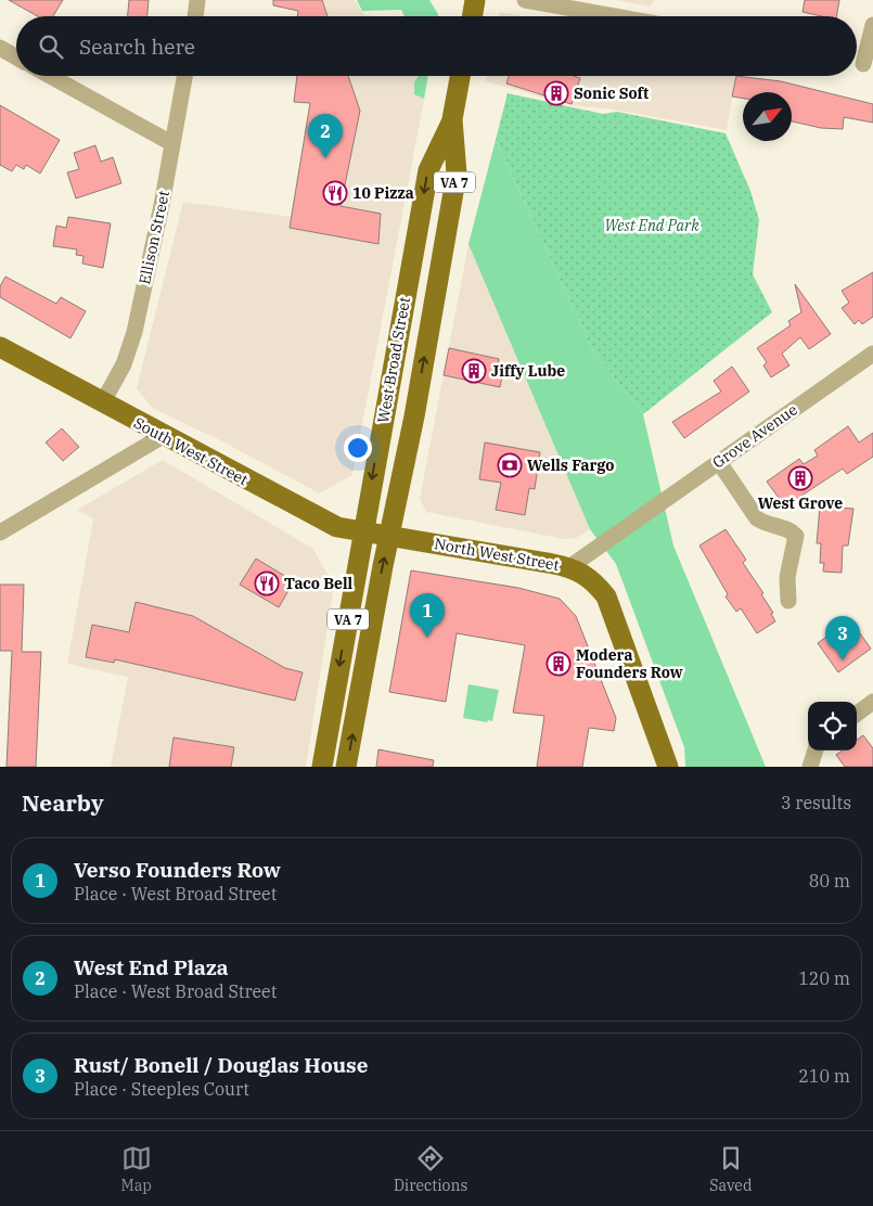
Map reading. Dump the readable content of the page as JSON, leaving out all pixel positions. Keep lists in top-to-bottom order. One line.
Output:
{"streets":{"main road":["VA 7","West Broad Street","South West Street","North West Street"],"street":["Ellison Street","Grove Avenue"]},"crossings":[["Ellison Street","South West Street"],["West Broad Street","South West Street"],["West Broad Street","North West Street"],["Grove Avenue","North West Street"],["South West Street","North West Street"]],"parks":["West End Park"],"places":{"building":["Sonic Soft","Jiffy Lube","West Grove","Modera Founders Row"],"restaurant":["10 Pizza","Taco Bell"],"bank":["Wells Fargo"]},"north":"top right","page":{"search":"Search here","pins":["2","1","3"],"heading":["Nearby","3 results"],"list":[{"mark":"1","name":"Verso Founders Row","note":"Place · West Broad Street","value":"80 m"},{"mark":"2","name":"West End Plaza","note":"Place · West Broad Street","value":"120 m"},{"mark":"3","name":"Rust/ Bonell / Douglas House","note":"Place · Steeples Court","value":"210 m"}],"nav":["Map","Directions","Saved"]}}
